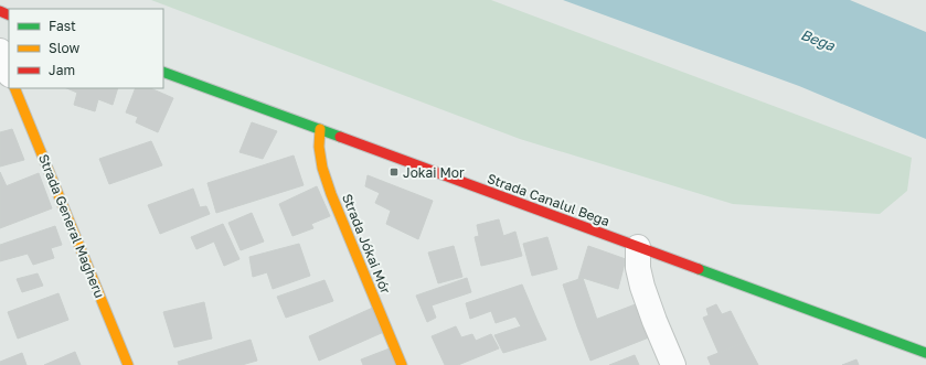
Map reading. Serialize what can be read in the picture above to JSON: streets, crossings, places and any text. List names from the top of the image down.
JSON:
{
  "streets": {
    "street": ["Strada Canalul Bega", "Strada General Magheru", "Strada Jókai Mór"]
  },
  "crossings": [
    ["Strada Canalul Bega", "Strada Jókai Mór"]
  ],
  "water": ["Bega"],
  "places": {
    "transit": ["Jokai Mor"]
  },
  "legend": ["Fast", "Slow", "Jam"]
}
